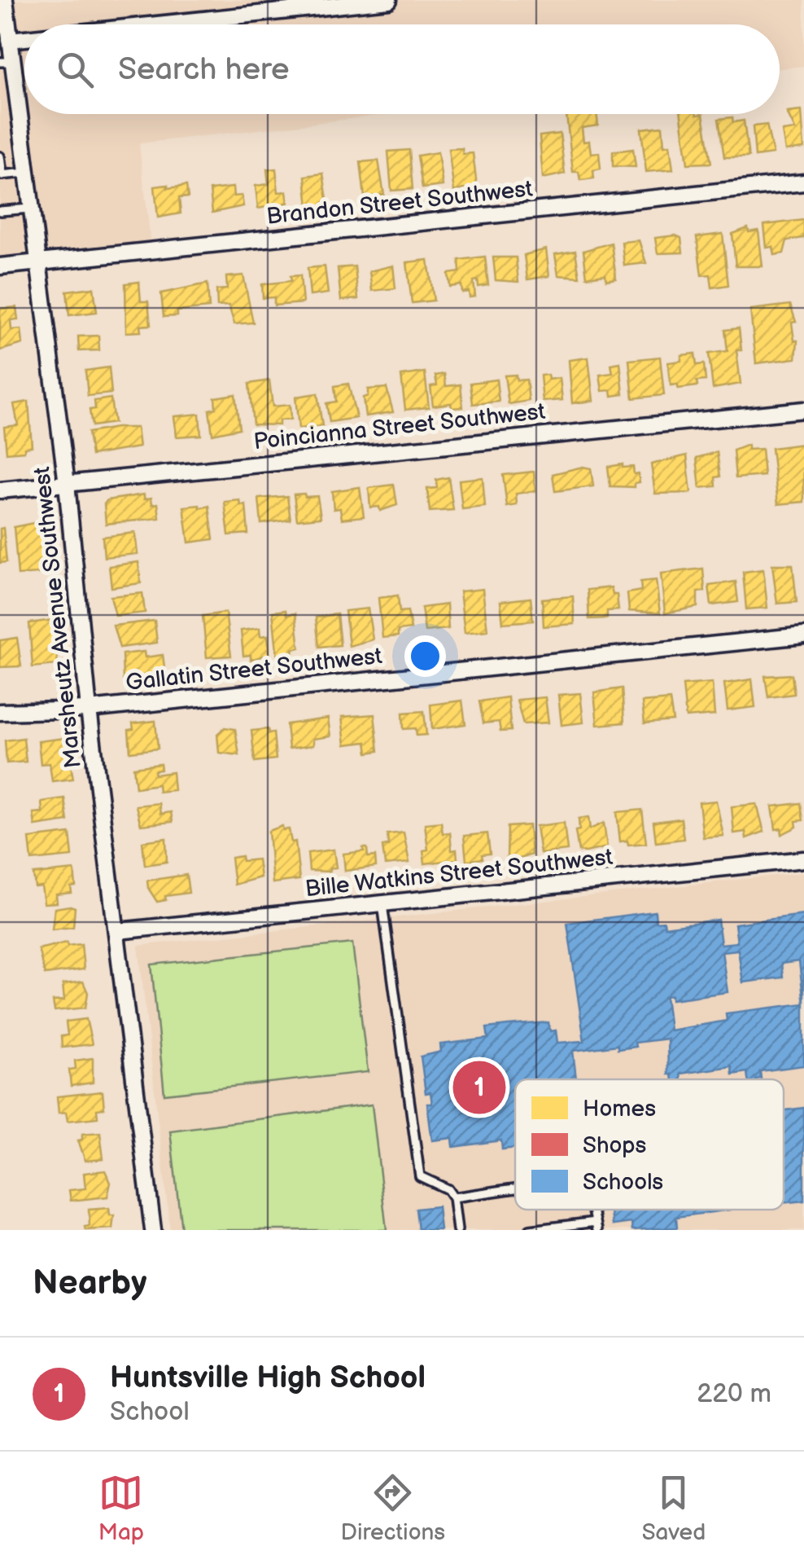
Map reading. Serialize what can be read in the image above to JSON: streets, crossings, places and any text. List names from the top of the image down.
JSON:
{
  "streets": {
    "street": [
      "Brandon Street Southwest",
      "Poincianna Street Southwest",
      "Marsheutz Avenue Southwest",
      "Gallatin Street Southwest",
      "Bille Watkins Street Southwest"
    ]
  },
  "crossings": [
    ["Brandon Street Southwest", "Marsheutz Avenue Southwest"],
    ["Poincianna Street Southwest", "Marsheutz Avenue Southwest"],
    ["Marsheutz Avenue Southwest", "Gallatin Street Southwest"],
    ["Marsheutz Avenue Southwest", "Bille Watkins Street Southwest"]
  ],
  "legend": ["Homes", "Shops", "Schools"],
  "page": {
    "search": "Search here",
    "pins": "1",
    "heading": "Nearby",
    "list": [
      {
        "mark": "1",
        "name": "Huntsville High School",
        "note": "School",
        "value": "220 m"
      }
    ],
    "nav": ["Map", "Directions", "Saved"]
  }
}
